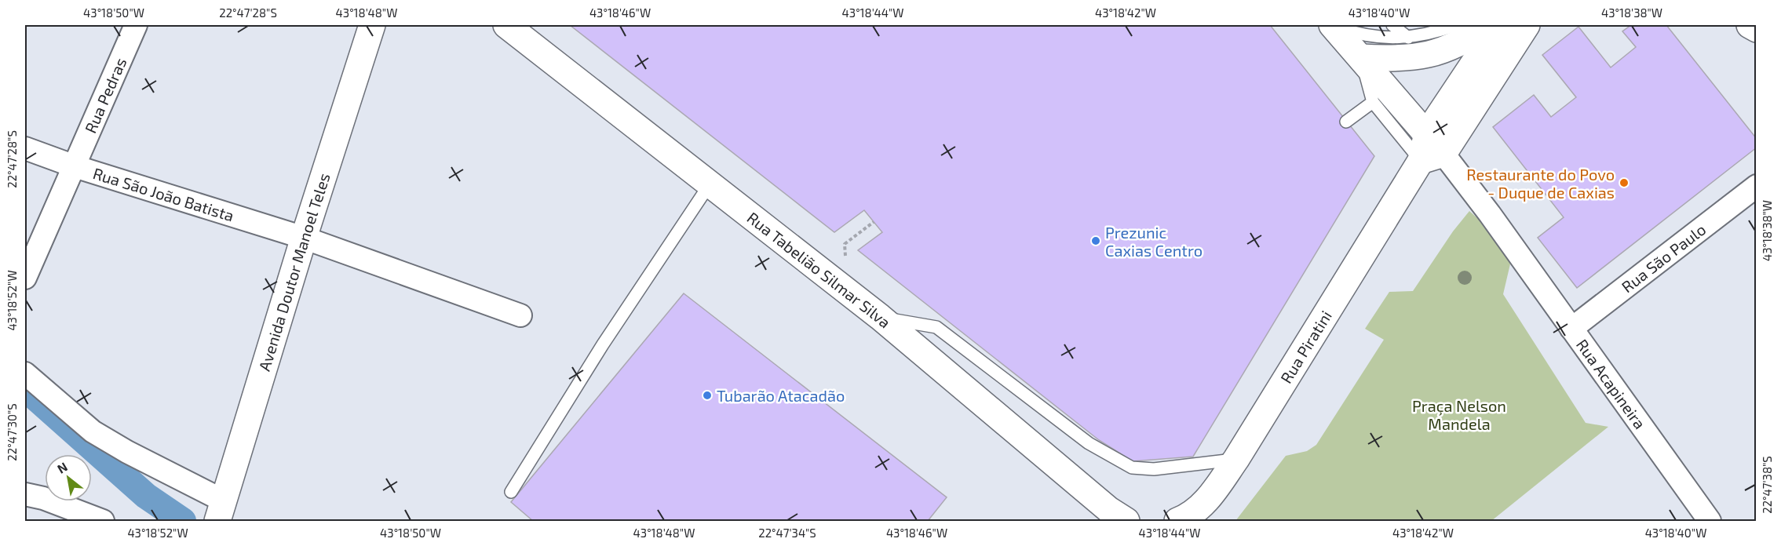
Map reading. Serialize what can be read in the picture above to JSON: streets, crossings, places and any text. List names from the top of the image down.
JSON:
{
  "streets": {
    "main road": ["Rua Tabelião Silmar Silva", "Avenida Doutor Manoel Teles", "Rua Piratini"],
    "street": [
      "Rua Pedras",
      "Rua São João Batista",
      "Rua São Paulo",
      "Rua Acapineira"
    ]
  },
  "crossings": [
    ["Rua Pedras", "Rua São João Batista"],
    ["Rua São João Batista", "Avenida Doutor Manoel Teles"],
    ["Rua São Paulo", "Rua Acapineira"],
    ["Rua Piratini", "Rua Acapineira"]
  ],
  "parks": ["Praça Nelson Mandela"],
  "places": ["Restaurante do Povo - Duque de Caxias", "Prezunic Caxias Centro", "Tubarão Atacadão"],
  "north": "top left",
  "coordinates": [
    "43°18'50\"W",
    "22°47'28\"S",
    "43°18'48\"W",
    "43°18'46\"W",
    "43°18'44\"W",
    "43°18'42\"W",
    "43°18'40\"W",
    "43°18'38\"W",
    "43°18'52\"W",
    "22°47'30\"S",
    "22°47'38\"S",
    "22°47'34\"S"
  ]
}
